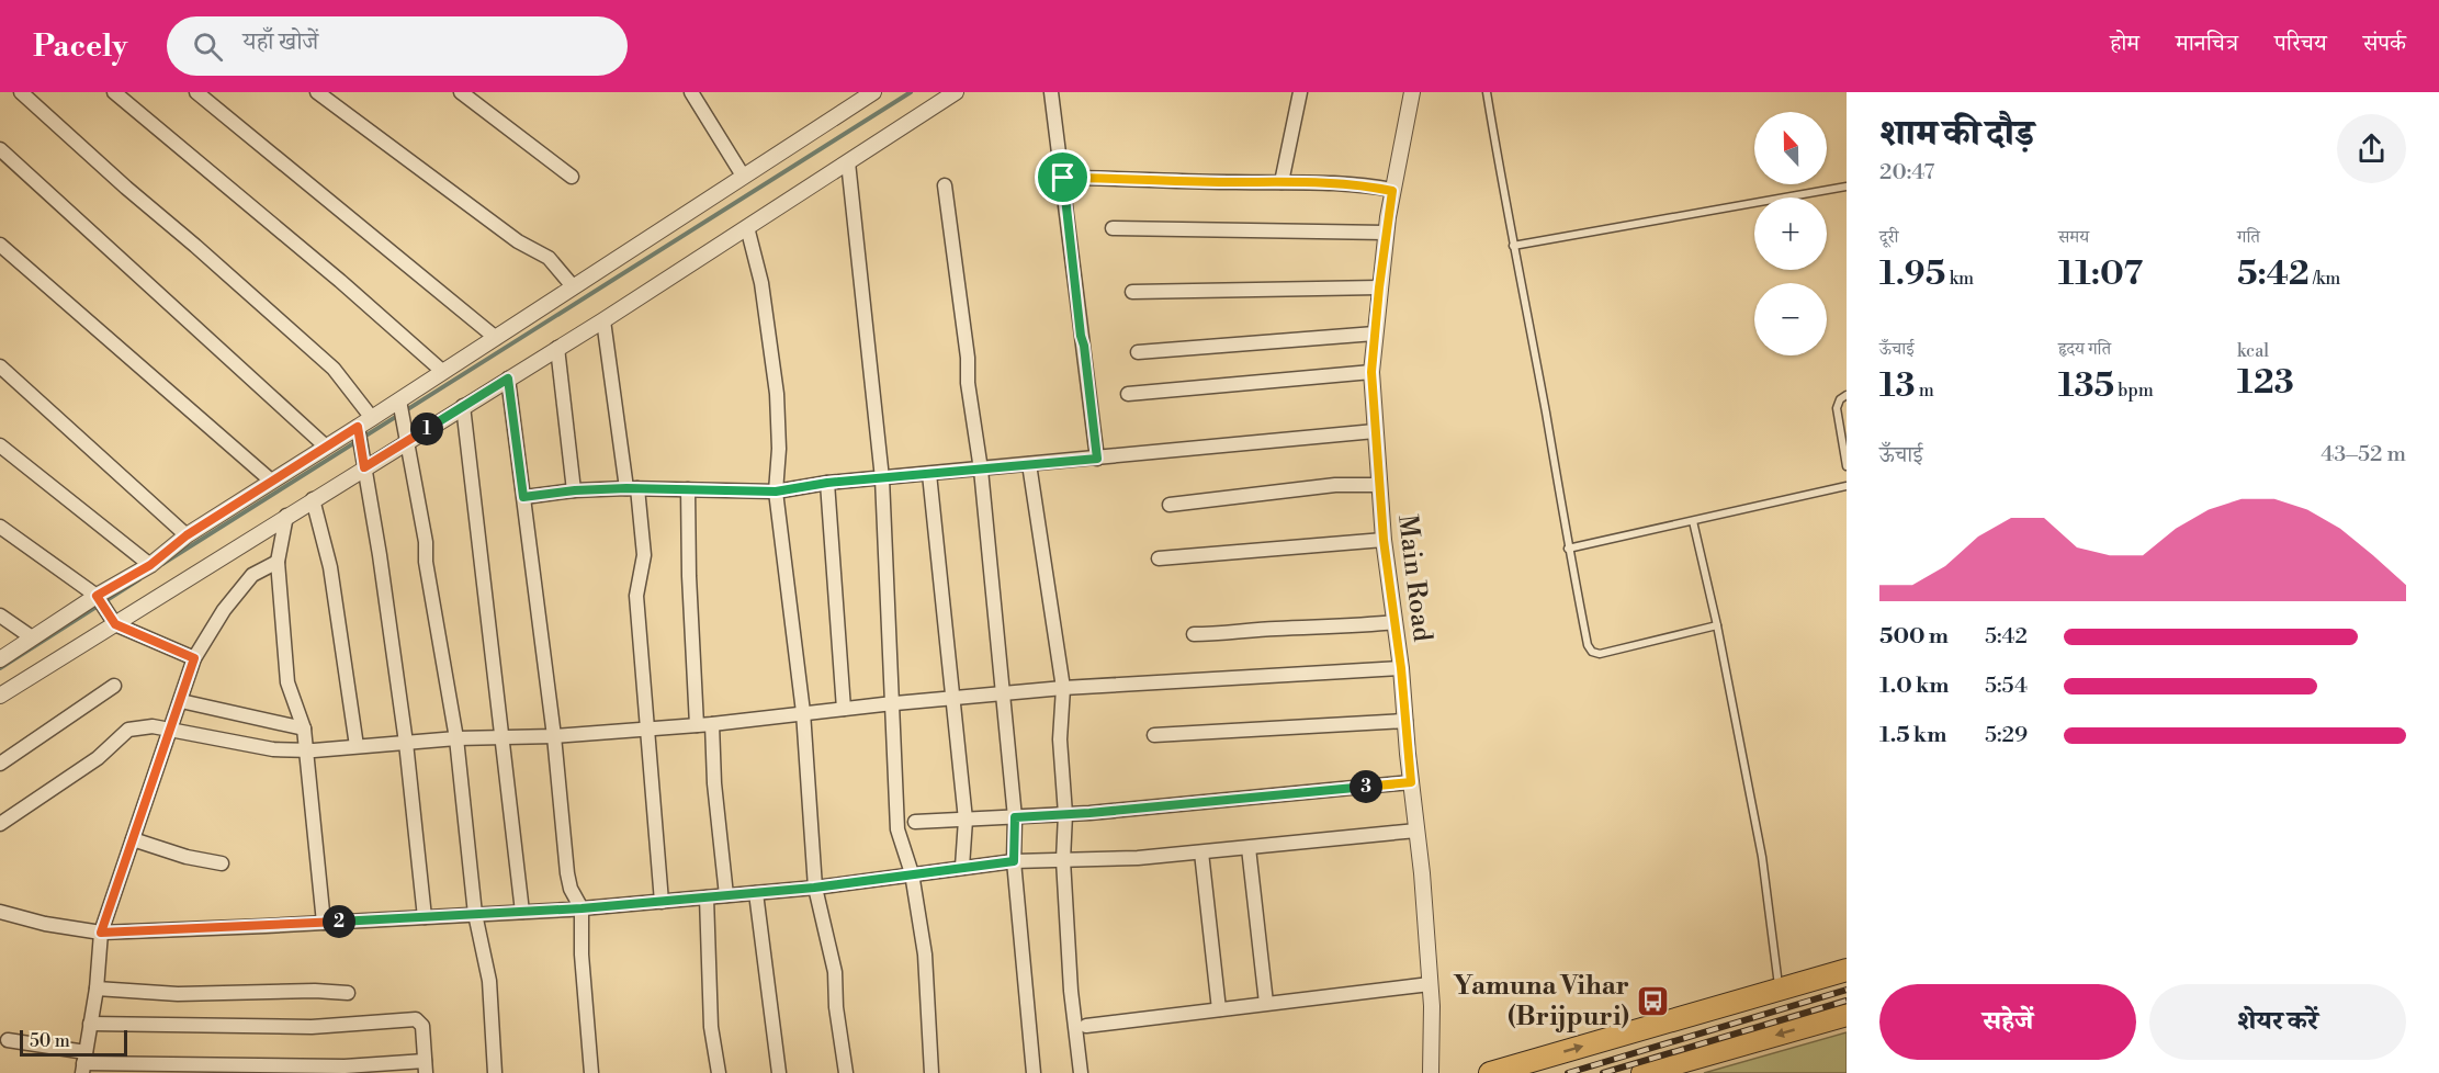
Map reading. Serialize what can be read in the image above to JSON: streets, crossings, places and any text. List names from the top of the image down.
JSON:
{
  "streets": {
    "street": ["Main Road"]
  },
  "places": {
    "bus stop": ["Yamuna Vihar (Brijpuri)"]
  },
  "scale_bar": "50 m",
  "north": "top",
  "page": {
    "header": "Pacely",
    "search": "यहाँ खोजें",
    "nav": [
      "होम",
      "मानचित्र",
      "परिचय",
      "संपर्क"
    ],
    "heading": ["शाम की दौड़", "20:47"],
    "map_buttons": ["+", "−"],
    "stats": [
      ["दूरी", "1.95 km"],
      ["समय", "11:07"],
      ["गति", "5:42 /km"],
      ["ऊँचाई", "13 m"],
      ["हृदय गति", "135 bpm"],
      ["kcal", "123"]
    ],
    "pins": ["1", "3", "2"],
    "chart": ["ऊँचाई", "43–52 m"],
    "list": [
      {
        "name": "500 m",
        "note": "5:42"
      },
      {
        "name": "1.0 km",
        "note": "5:54"
      },
      {
        "name": "1.5 km",
        "note": "5:29"
      }
    ],
    "buttons": ["सहेजें", "शेयर करें"],
    "scale": "50 m"
  }
}
